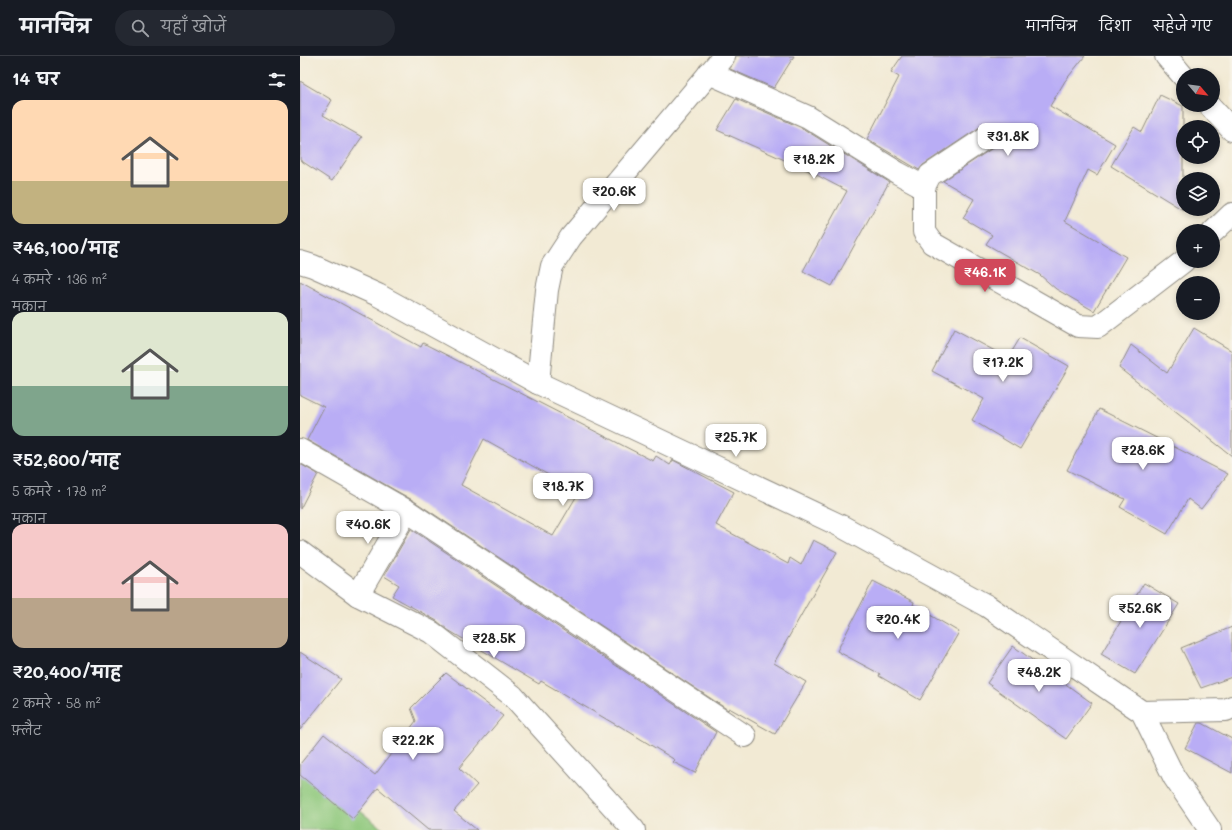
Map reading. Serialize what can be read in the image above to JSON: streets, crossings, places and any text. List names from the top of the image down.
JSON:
{
  "north": "bottom right",
  "page": {
    "header": "मानचित्र",
    "search": "यहाँ खोजें",
    "nav": ["मानचित्र", "दिशा", "सहेजे गए"],
    "heading": "14 घर",
    "map_buttons": ["+", "−"],
    "list": [
      {
        "name": "₹46,100/माह",
        "note": "4 कमरे · 136 m² · मकान"
      },
      {
        "name": "₹52,600/माह",
        "note": "5 कमरे · 178 m² · मकान"
      },
      {
        "name": "₹20,400/माह",
        "note": "2 कमरे · 58 m² · फ़्लैट"
      }
    ],
    "price": [
      "₹31.8K",
      "₹18.2K",
      "₹20.6K",
      "₹46.1K",
      "₹17.2K",
      "₹25.7K",
      "₹28.6K",
      "₹18.7K",
      "₹40.6K",
      "₹52.6K",
      "₹20.4K",
      "₹28.5K",
      "₹48.2K",
      "₹22.2K"
    ]
  }
}
